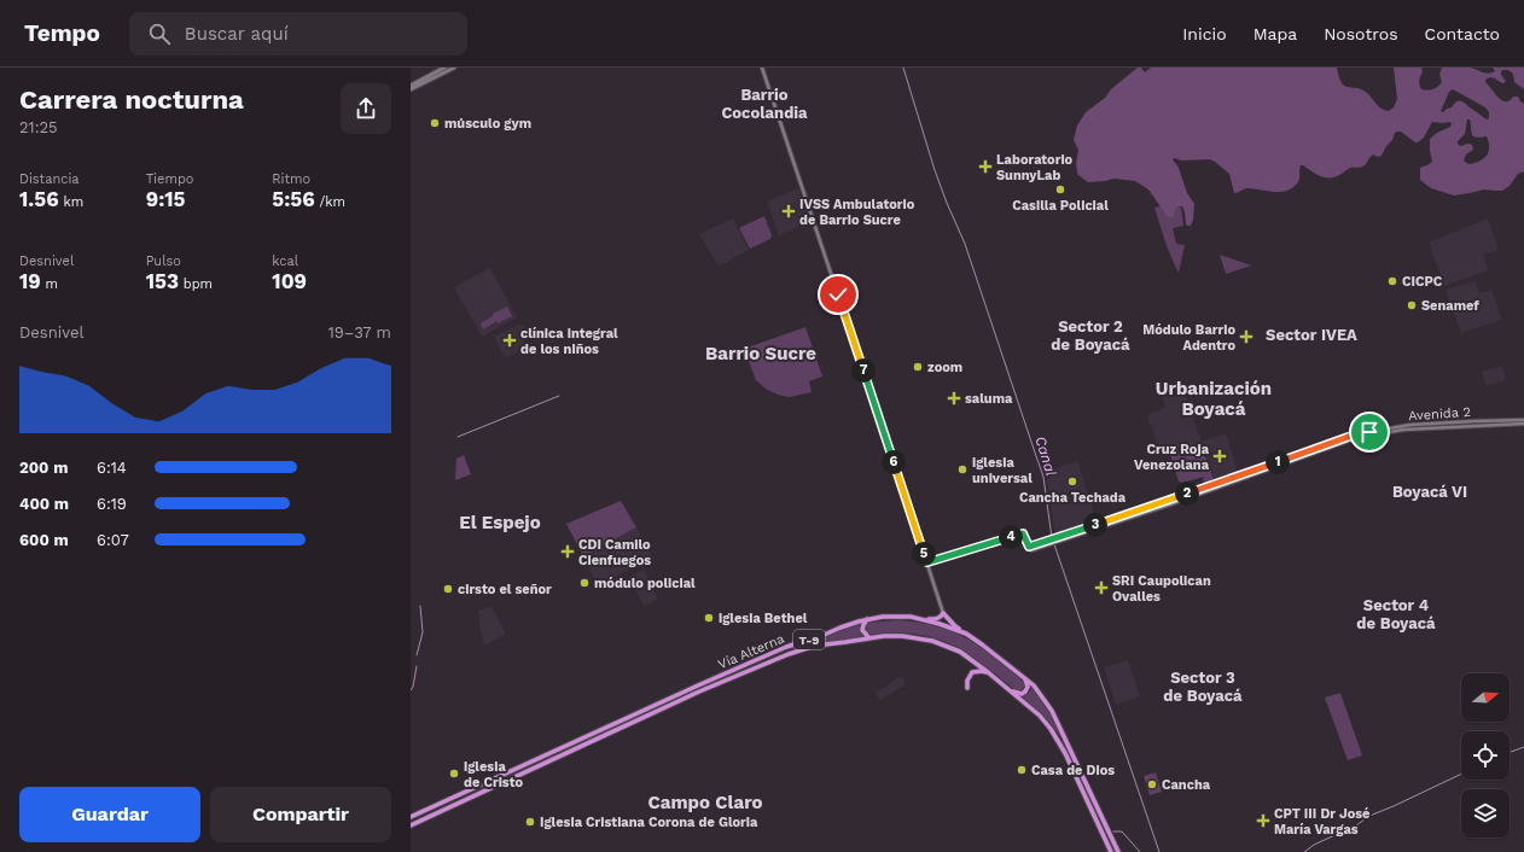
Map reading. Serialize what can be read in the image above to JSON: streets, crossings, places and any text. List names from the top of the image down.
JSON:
{
  "streets": {
    "highway": ["T-9", "Vía Alterna"],
    "street": ["Avenida 2"]
  },
  "districts": [
    "Barrio Cocolandia",
    "Sector 2 de Boyacá",
    "Sector IVEA",
    "Barrio Sucre",
    "Urbanización Boyacá",
    "Boyacá VI",
    "El Espejo",
    "Sector 4 de Boyacá",
    "Sector 3 de Boyacá",
    "Campo Claro"
  ],
  "water": ["Canal"],
  "places": {
    "other": [
      "músculo gym",
      "Casilla Policial",
      "CICPC",
      "Senamef",
      "zoom",
      "iglesia universal",
      "Cancha Techada",
      "módulo policial",
      "cirsto el señor",
      "iglesia Bethel",
      "Casa de Dios",
      "iglesia de Cristo",
      "Cancha",
      "Iglesia Cristiana Corona de Gloria"
    ],
    "health": [
      "Laboratorio SunnyLab",
      "IVSS Ambulatorio de Barrio Sucre",
      "Módulo Barrio Adentro",
      "clínica integral de los niños",
      "saluma",
      "Cruz Roja Venezolana",
      "CDI Camilo Cienfuegos",
      "SRI Caupolican Ovalles",
      "CPT III Dr José María Vargas"
    ]
  },
  "north": "right",
  "page": {
    "header": "Tempo",
    "search": "Buscar aquí",
    "nav": [
      "Inicio",
      "Mapa",
      "Nosotros",
      "Contacto"
    ],
    "heading": ["Carrera nocturna", "21:25"],
    "stats": [
      ["Distancia", "1.56 km"],
      ["Tiempo", "9:15"],
      ["Ritmo", "5:56 /km"],
      ["Desnivel", "19 m"],
      ["Pulso", "153 bpm"],
      ["kcal", "109"]
    ],
    "chart": ["Desnivel", "19–37 m"],
    "pins": [
      "7",
      "1",
      "6",
      "2",
      "3",
      "4",
      "5"
    ],
    "list": [
      {
        "name": "200 m",
        "note": "6:14"
      },
      {
        "name": "400 m",
        "note": "6:19"
      },
      {
        "name": "600 m",
        "note": "6:07"
      }
    ],
    "buttons": ["Guardar", "Compartir"]
  }
}
